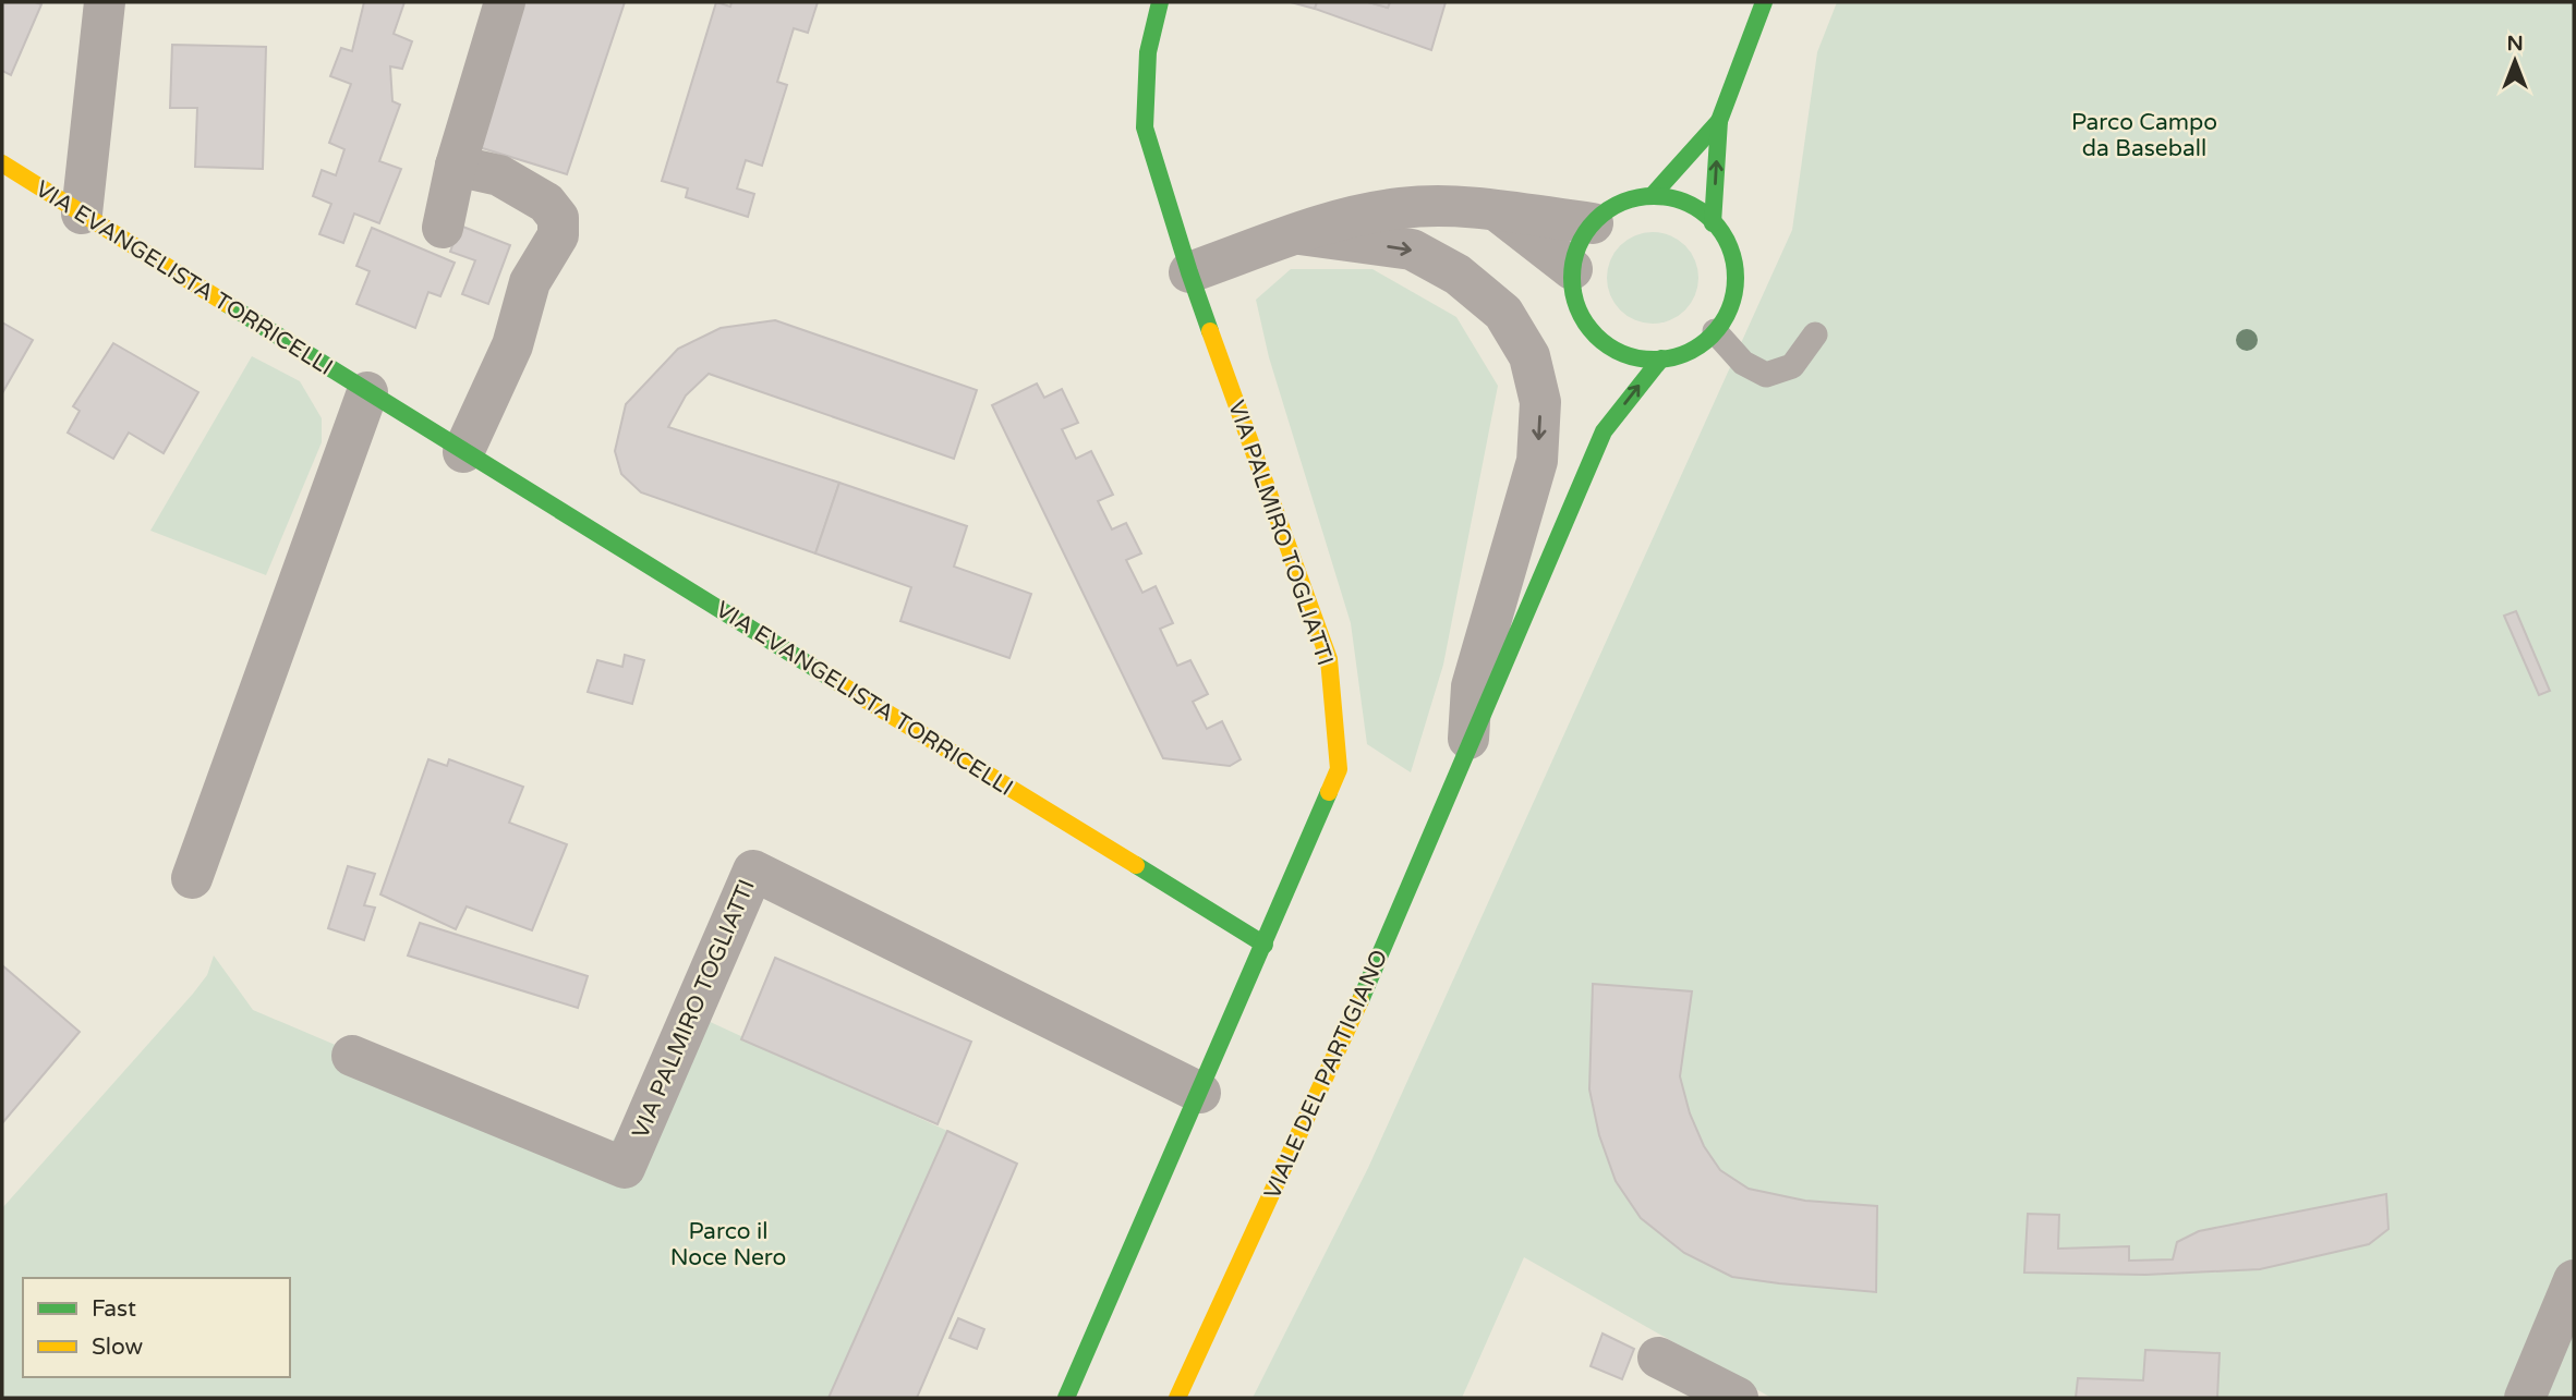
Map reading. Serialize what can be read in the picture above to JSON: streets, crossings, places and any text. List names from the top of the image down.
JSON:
{
  "streets": {
    "street": ["VIA EVANGELISTA TORRICELLI", "VIA PALMIRO TOGLIATTI", "VIALE DEL PARTIGIANO"]
  },
  "crossings": [
    ["VIA EVANGELISTA TORRICELLI", "VIA PALMIRO TOGLIATTI"]
  ],
  "parks": ["Parco Campo da Baseball", "Parco il Noce Nero"],
  "legend": ["Fast", "Slow"],
  "north": "top"
}
